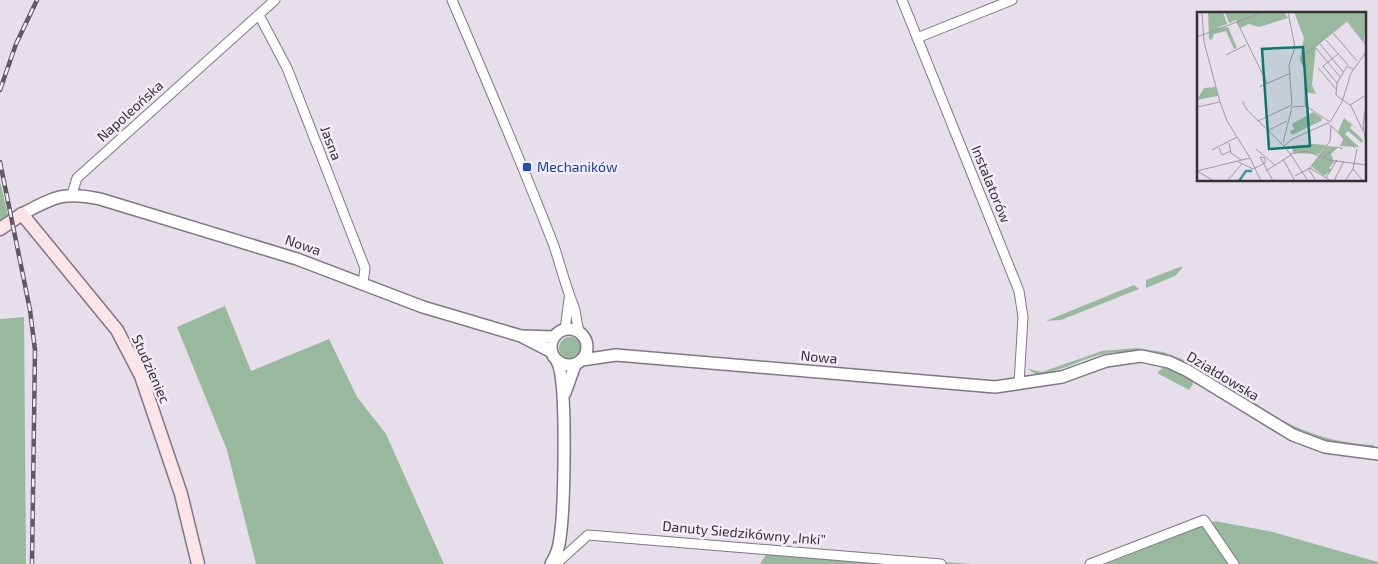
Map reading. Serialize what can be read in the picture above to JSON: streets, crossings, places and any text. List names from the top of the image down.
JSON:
{
  "streets": {
    "main road": ["Studzieniec"],
    "street": [
      "Napoleońska",
      "Jasna",
      "Instalatorów",
      "Nowa",
      "Działdowska",
      "Danuty Siedzikówny „Inki”"
    ]
  },
  "crossings": [
    ["Napoleońska", "Jasna"],
    ["Napoleońska", "Nowa"],
    ["Jasna", "Nowa"],
    ["Instalatorów", "Nowa"],
    ["Instalatorów", "Działdowska"],
    ["Nowa", "Działdowska"]
  ],
  "places": {
    "transit": ["Mechaników"]
  }
}
